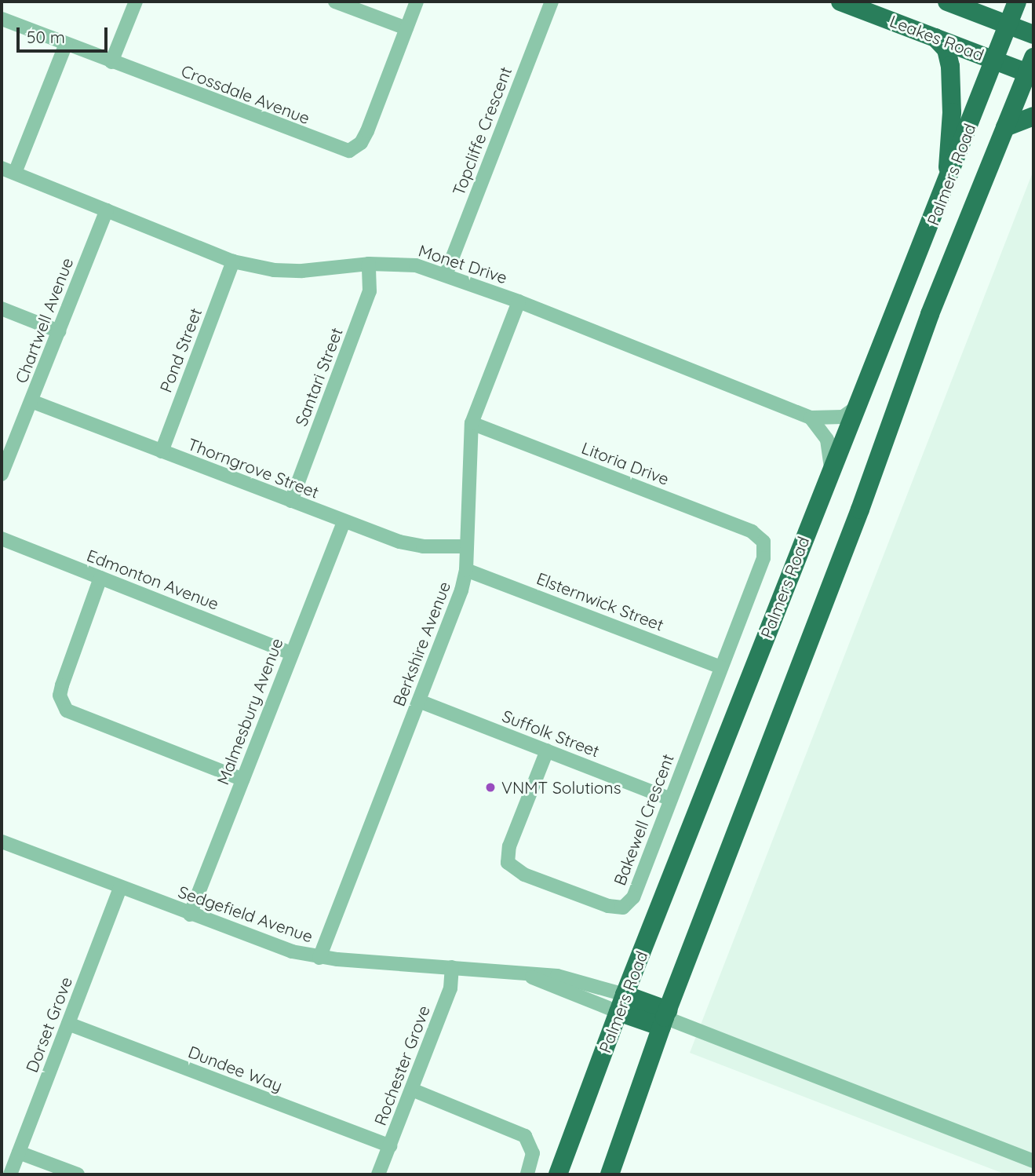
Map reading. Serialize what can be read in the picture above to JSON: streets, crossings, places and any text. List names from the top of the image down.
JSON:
{
  "streets": {
    "highway": ["Leakes Road", "Palmers Road"],
    "street": [
      "Crossdale Avenue",
      "Topcliffe Crescent",
      "Monet Drive",
      "Chartwell Avenue",
      "Pond Street",
      "Santari Street",
      "Litoria Drive",
      "Thorngrove Street",
      "Edmonton Avenue",
      "Elsternwick Street",
      "Berkshire Avenue",
      "Malmesbury Avenue",
      "Suffolk Street",
      "Bakewell Crescent",
      "Sedgefield Avenue",
      "Dorset Grove",
      "Rochester Grove",
      "Dundee Way"
    ]
  },
  "crossings": [
    ["Leakes Road", "Palmers Road"],
    ["Topcliffe Crescent", "Monet Drive"],
    ["Palmers Road", "Monet Drive"],
    ["Palmers Road", "Sedgefield Avenue"],
    ["Monet Drive", "Chartwell Avenue"],
    ["Monet Drive", "Pond Street"],
    ["Monet Drive", "Santari Street"],
    ["Monet Drive", "Berkshire Avenue"],
    ["Chartwell Avenue", "Thorngrove Street"],
    ["Pond Street", "Thorngrove Street"],
    ["Santari Street", "Thorngrove Street"],
    ["Litoria Drive", "Berkshire Avenue"],
    ["Litoria Drive", "Bakewell Crescent"],
    ["Thorngrove Street", "Berkshire Avenue"],
    ["Thorngrove Street", "Malmesbury Avenue"],
    ["Edmonton Avenue", "Malmesbury Avenue"],
    ["Elsternwick Street", "Berkshire Avenue"],
    ["Elsternwick Street", "Bakewell Crescent"],
    ["Berkshire Avenue", "Suffolk Street"],
    ["Berkshire Avenue", "Sedgefield Avenue"],
    ["Malmesbury Avenue", "Sedgefield Avenue"],
    ["Suffolk Street", "Bakewell Crescent"],
    ["Sedgefield Avenue", "Dorset Grove"],
    ["Sedgefield Avenue", "Rochester Grove"],
    ["Dorset Grove", "Dundee Way"],
    ["Rochester Grove", "Dundee Way"]
  ],
  "places": ["VNMT Solutions"],
  "scale_bar": "50 m"
}
